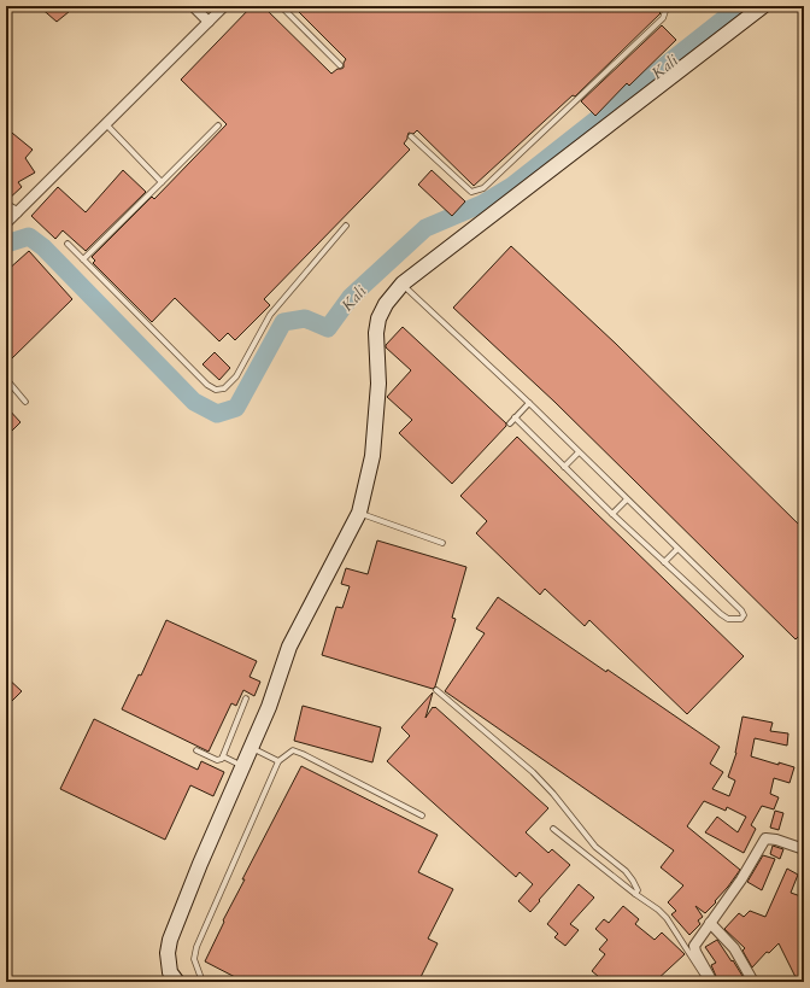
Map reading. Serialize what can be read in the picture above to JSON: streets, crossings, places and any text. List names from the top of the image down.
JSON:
{
  "water": ["Kali"]
}
